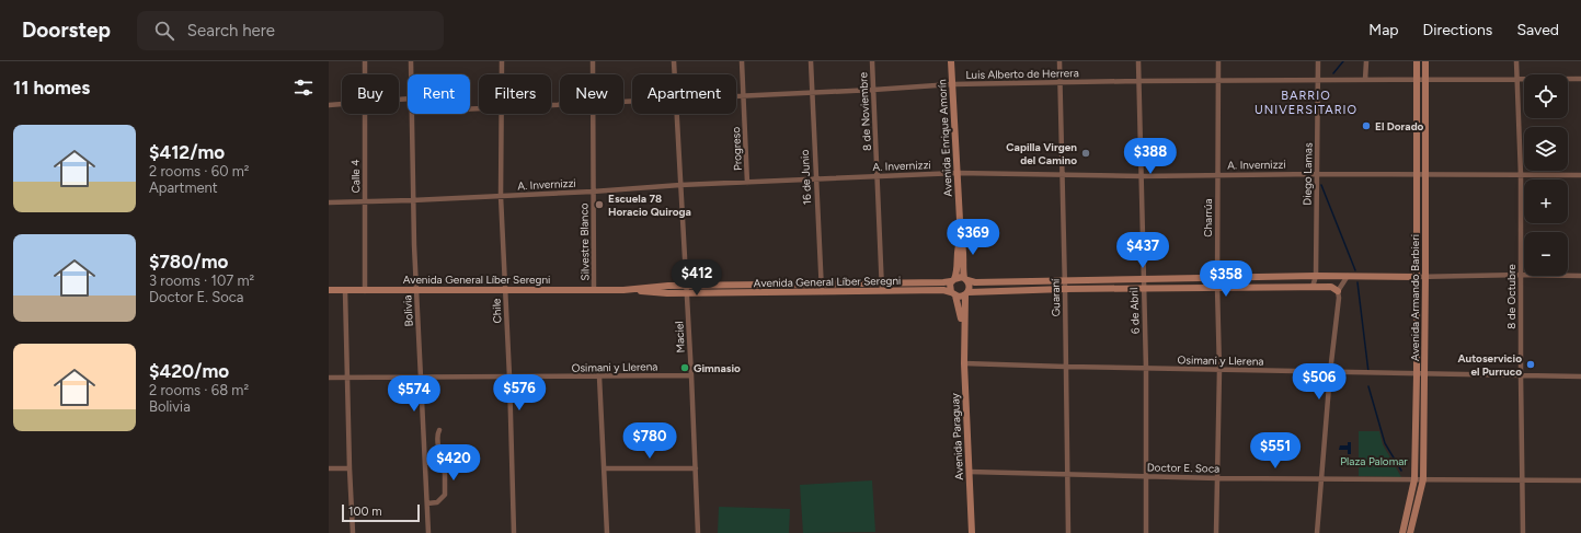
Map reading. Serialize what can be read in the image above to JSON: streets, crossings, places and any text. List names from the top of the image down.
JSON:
{
  "streets": {
    "street": [
      "Luis Alberto de Herrera",
      "8 de Noviembre",
      "Avenida Enrique Amorín",
      "Progreso",
      "A. Invernizzi",
      "Diego Lamas",
      "Calle 4",
      "16 de Junio",
      "Charrúa",
      "Silvestre Blanco",
      "Avenida General Líber Seregni",
      "8 de Octubre",
      "Guaraní",
      "Avenida Armando Barbieri",
      "Bolivia",
      "Chile",
      "6 de Abril",
      "Maciel",
      "Osimani y Llerena",
      "Avenida Paraguay",
      "Doctor E. Soca"
    ]
  },
  "crossings": [
    ["Luis Alberto de Herrera", "8 de Noviembre"],
    ["Luis Alberto de Herrera", "Avenida Enrique Amorín"],
    ["Luis Alberto de Herrera", "Progreso"],
    ["Luis Alberto de Herrera", "Diego Lamas"],
    ["Luis Alberto de Herrera", "16 de Junio"],
    ["Luis Alberto de Herrera", "Charrúa"],
    ["Luis Alberto de Herrera", "8 de Octubre"],
    ["Luis Alberto de Herrera", "Guaraní"],
    ["Luis Alberto de Herrera", "Avenida Armando Barbieri"],
    ["Luis Alberto de Herrera", "6 de Abril"],
    ["8 de Noviembre", "A. Invernizzi"],
    ["8 de Noviembre", "Avenida General Líber Seregni"],
    ["Avenida Enrique Amorín", "A. Invernizzi"],
    ["Avenida Enrique Amorín", "Avenida General Líber Seregni"],
    ["Avenida Enrique Amorín", "Avenida Paraguay"],
    ["Progreso", "A. Invernizzi"],
    ["A. Invernizzi", "Diego Lamas"],
    ["A. Invernizzi", "Calle 4"],
    ["A. Invernizzi", "16 de Junio"],
    ["A. Invernizzi", "Charrúa"],
    ["A. Invernizzi", "Silvestre Blanco"],
    ["A. Invernizzi", "8 de Octubre"],
    ["A. Invernizzi", "Guaraní"],
    ["A. Invernizzi", "Avenida Armando Barbieri"],
    ["A. Invernizzi", "Bolivia"],
    ["A. Invernizzi", "Chile"],
    ["A. Invernizzi", "6 de Abril"],
    ["A. Invernizzi", "Maciel"],
    ["Calle 4", "Avenida General Líber Seregni"],
    ["16 de Junio", "Avenida General Líber Seregni"],
    ["Charrúa", "Osimani y Llerena"],
    ["Charrúa", "Doctor E. Soca"],
    ["Silvestre Blanco", "Avenida General Líber Seregni"],
    ["Avenida General Líber Seregni", "Bolivia"],
    ["Avenida General Líber Seregni", "Chile"],
    ["Avenida General Líber Seregni", "Maciel"],
    ["Avenida General Líber Seregni", "Avenida Paraguay"],
    ["8 de Octubre", "Osimani y Llerena"],
    ["8 de Octubre", "Doctor E. Soca"],
    ["Guaraní", "Osimani y Llerena"],
    ["Guaraní", "Doctor E. Soca"],
    ["Avenida Armando Barbieri", "Osimani y Llerena"],
    ["Avenida Armando Barbieri", "Doctor E. Soca"],
    ["Bolivia", "Osimani y Llerena"],
    ["Chile", "Osimani y Llerena"],
    ["6 de Abril", "Osimani y Llerena"],
    ["6 de Abril", "Doctor E. Soca"],
    ["Maciel", "Osimani y Llerena"],
    ["Osimani y Llerena", "Avenida Paraguay"],
    ["Avenida Paraguay", "Doctor E. Soca"]
  ],
  "districts": ["BARRIO UNIVERSITARIO"],
  "parks": ["Plaza Palomar"],
  "places": [
    "El Dorado",
    "Capilla Virgen del Camino",
    "Escuela 78 Horacio Quiroga",
    "Autoservicio el Purruco",
    "Gimnasio"
  ],
  "scale_bar": "100 m",
  "page": {
    "header": "Doorstep",
    "search": "Search here",
    "nav": ["Map", "Directions", "Saved"],
    "heading": "11 homes",
    "map_buttons": ["+", "−"],
    "chip": [
      "Buy",
      "Rent",
      "Filters",
      "New",
      "Apartment"
    ],
    "list": [
      {
        "name": "$412/mo",
        "note": "2 rooms · 60 m² · Apartment"
      },
      {
        "name": "$780/mo",
        "note": "3 rooms · 107 m² · Doctor E. Soca"
      },
      {
        "name": "$420/mo",
        "note": "2 rooms · 68 m² · Bolivia"
      }
    ],
    "price": [
      "$388",
      "$369",
      "$437",
      "$412",
      "$358",
      "$506",
      "$576",
      "$574",
      "$780",
      "$551",
      "$420"
    ],
    "scale": "100 m"
  }
}
